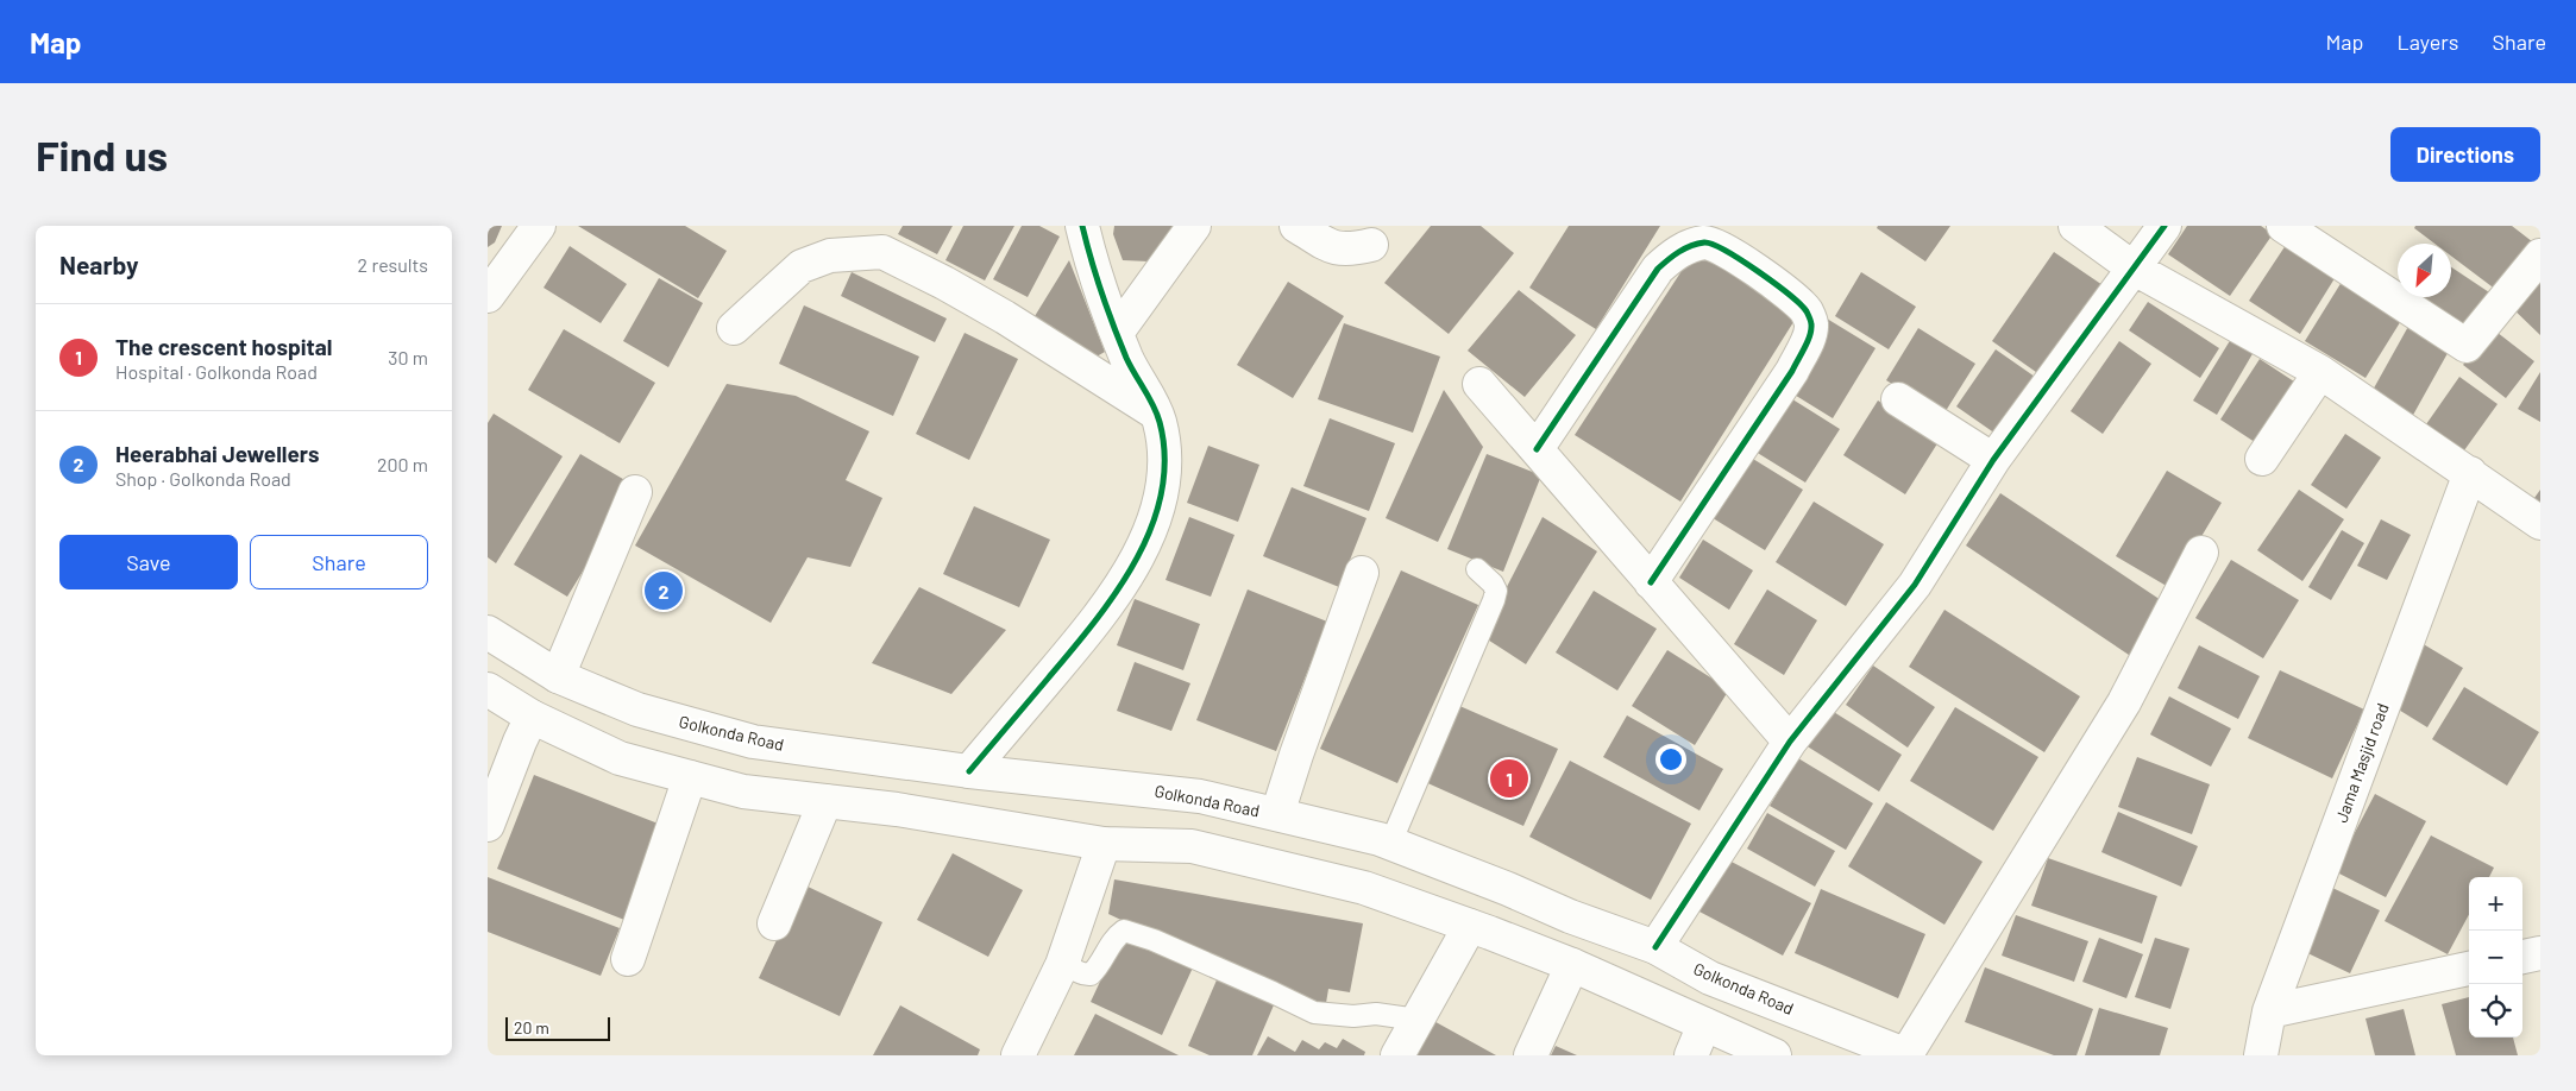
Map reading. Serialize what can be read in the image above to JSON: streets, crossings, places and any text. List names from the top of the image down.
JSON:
{
  "streets": {
    "main road": ["Golkonda Road", "Jama Masjid road"]
  },
  "scale_bar": "20 m",
  "north": "bottom left",
  "page": {
    "header": "Map",
    "nav": ["Map", "Layers", "Share"],
    "buttons": [
      "Directions",
      ["Save", "Share"]
    ],
    "title": "Find us",
    "heading": ["Nearby", "2 results"],
    "list": [
      {
        "mark": "1",
        "name": "The crescent hospital",
        "note": "Hospital · Golkonda Road",
        "value": "30 m"
      },
      {
        "mark": "2",
        "name": "Heerabhai Jewellers",
        "note": "Shop · Golkonda Road",
        "value": "200 m"
      }
    ],
    "pins": ["2", "1"],
    "map_buttons": ["+", "−"],
    "scale": "20 m"
  }
}
